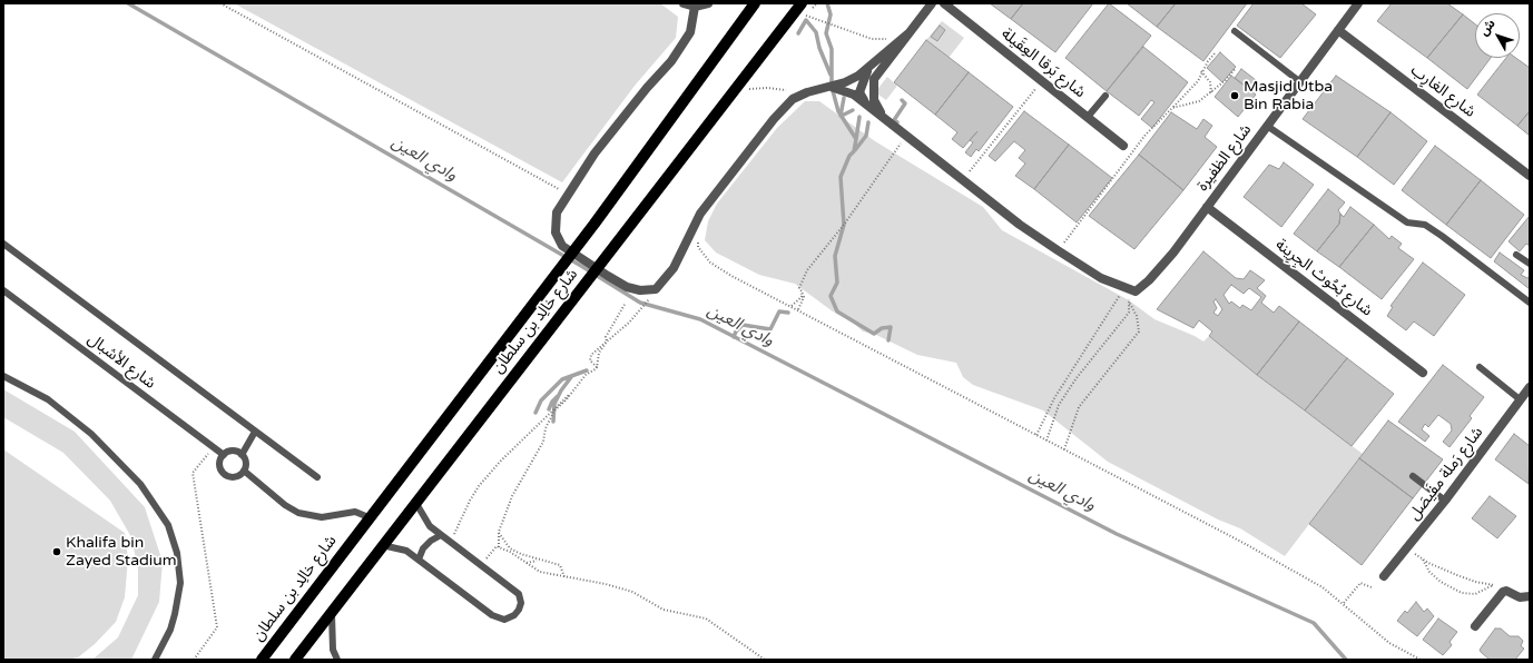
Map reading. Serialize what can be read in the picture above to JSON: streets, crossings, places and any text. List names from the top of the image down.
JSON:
{
  "streets": {
    "main road": ["شارع خالِد بن سلطان"],
    "street": [
      "شارع بَرقا العِقَيلة",
      "شارع الغارِب",
      "شارع الظفيرة",
      "شارع بُحُوث الجِرِينة",
      "شارع رَملة مفَيصَل"
    ],
    "lane": ["شارع الأشبال"]
  },
  "crossings": [
    ["شارع الغارِب", "شارع الظفيرة"],
    ["شارع الظفيرة", "شارع بُحُوث الجِرِينة"]
  ],
  "water": ["وادي العين"],
  "places": ["Masjid Utba Bin Rabia", "Khalifa bin Zayed Stadium"],
  "north": "top left"
}
